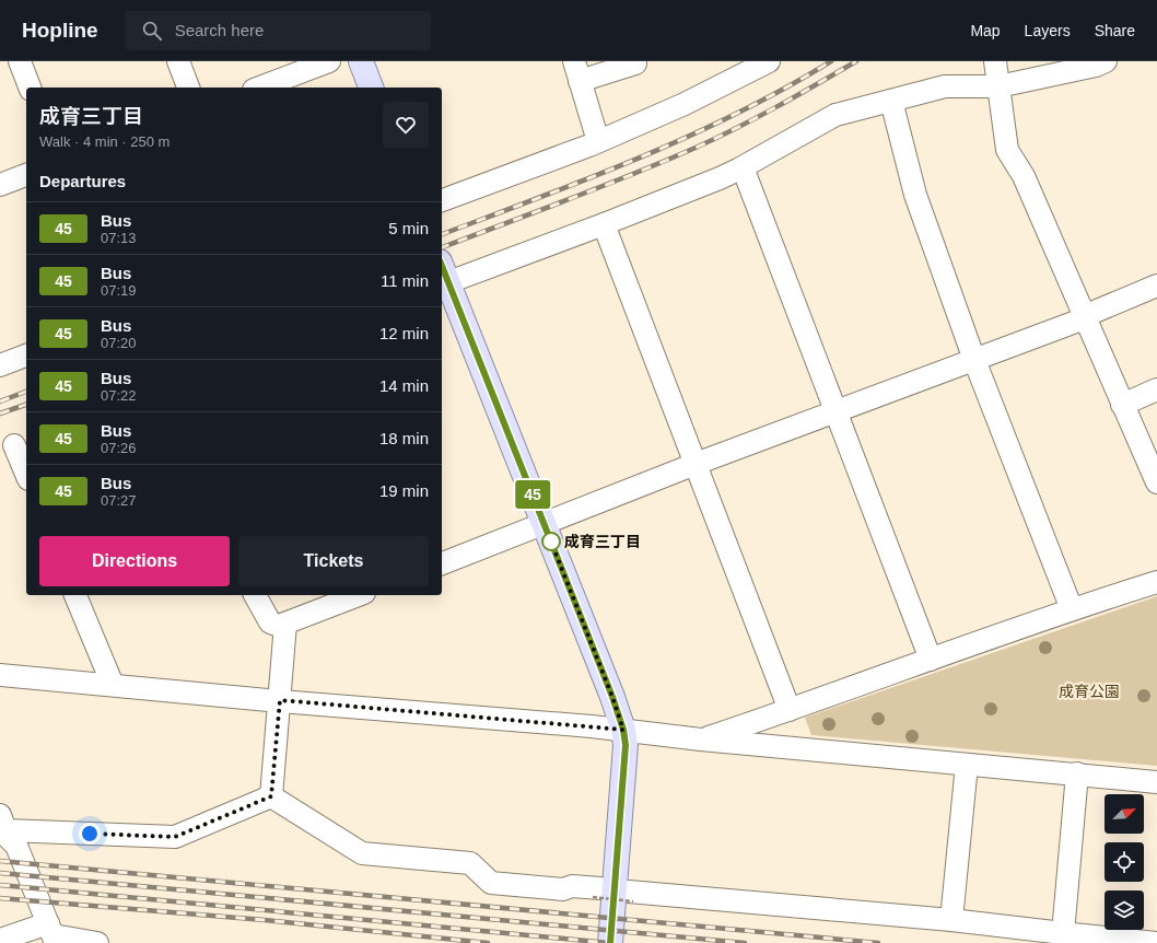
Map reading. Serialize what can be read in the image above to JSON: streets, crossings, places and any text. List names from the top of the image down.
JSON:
{
  "parks": ["成育公園"],
  "places": ["成育三丁目"],
  "lines": ["bus line 45"],
  "north": "top right",
  "page": {
    "header": "Hopline",
    "search": "Search here",
    "nav": ["Map", "Layers", "Share"],
    "on_map": "45",
    "heading": [
      ["成育三丁目", "Walk · 4 min · 250 m"],
      "Departures"
    ],
    "list": [
      {
        "mark": "45",
        "name": "Bus",
        "note": "07:13",
        "value": "5 min"
      },
      {
        "mark": "45",
        "name": "Bus",
        "note": "07:19",
        "value": "11 min"
      },
      {
        "mark": "45",
        "name": "Bus",
        "note": "07:20",
        "value": "12 min"
      },
      {
        "mark": "45",
        "name": "Bus",
        "note": "07:22",
        "value": "14 min"
      },
      {
        "mark": "45",
        "name": "Bus",
        "note": "07:26",
        "value": "18 min"
      },
      {
        "mark": "45",
        "name": "Bus",
        "note": "07:27",
        "value": "19 min"
      }
    ],
    "buttons": ["Directions", "Tickets"]
  }
}
